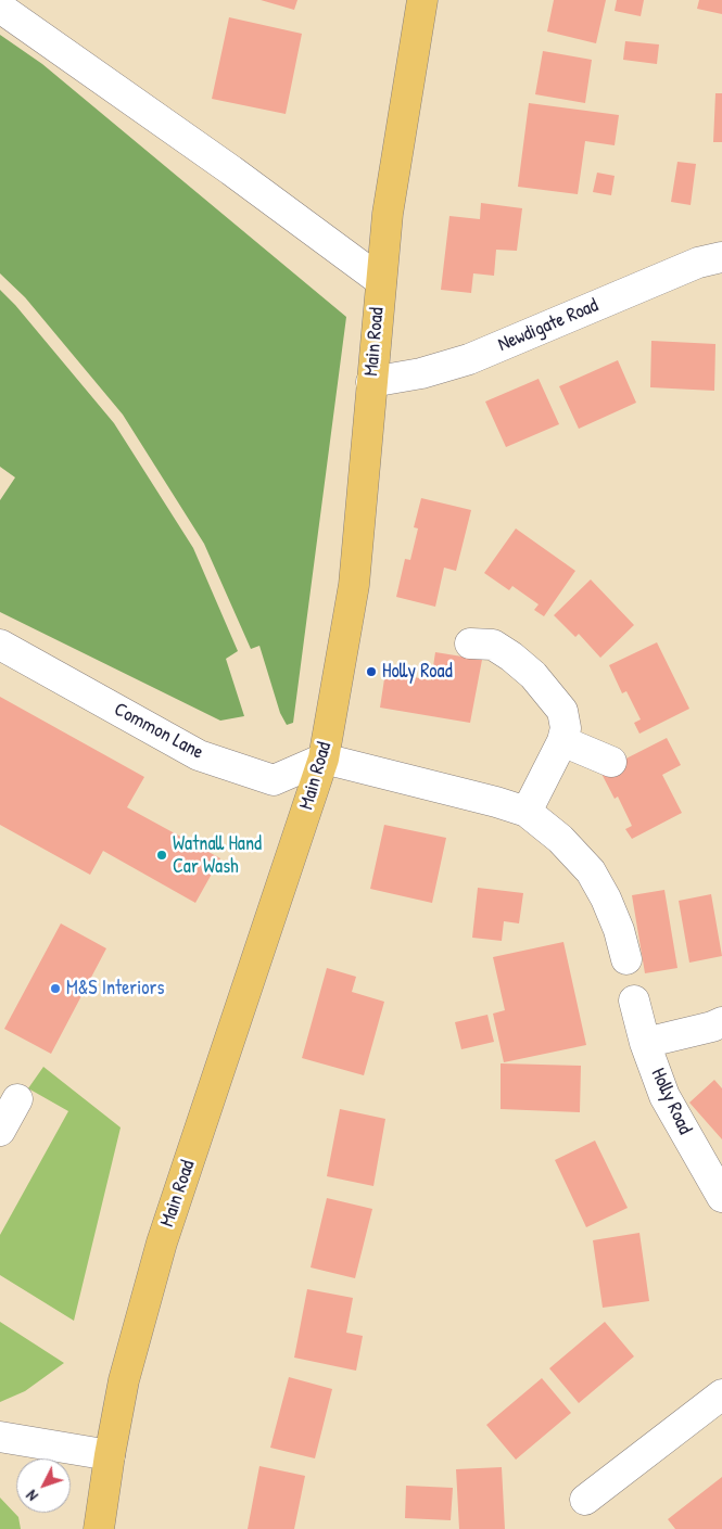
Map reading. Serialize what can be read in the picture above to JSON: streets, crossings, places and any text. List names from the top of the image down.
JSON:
{
  "streets": {
    "main road": ["Main Road"],
    "street": ["Newdigate Road", "Common Lane", "Holly Road"]
  },
  "crossings": [
    ["Newdigate Road", "Main Road"],
    ["Main Road", "Common Lane"]
  ],
  "places": ["Holly Road", "Watnall Hand Car Wash", "M&S Interiors"],
  "north": "bottom left"
}
